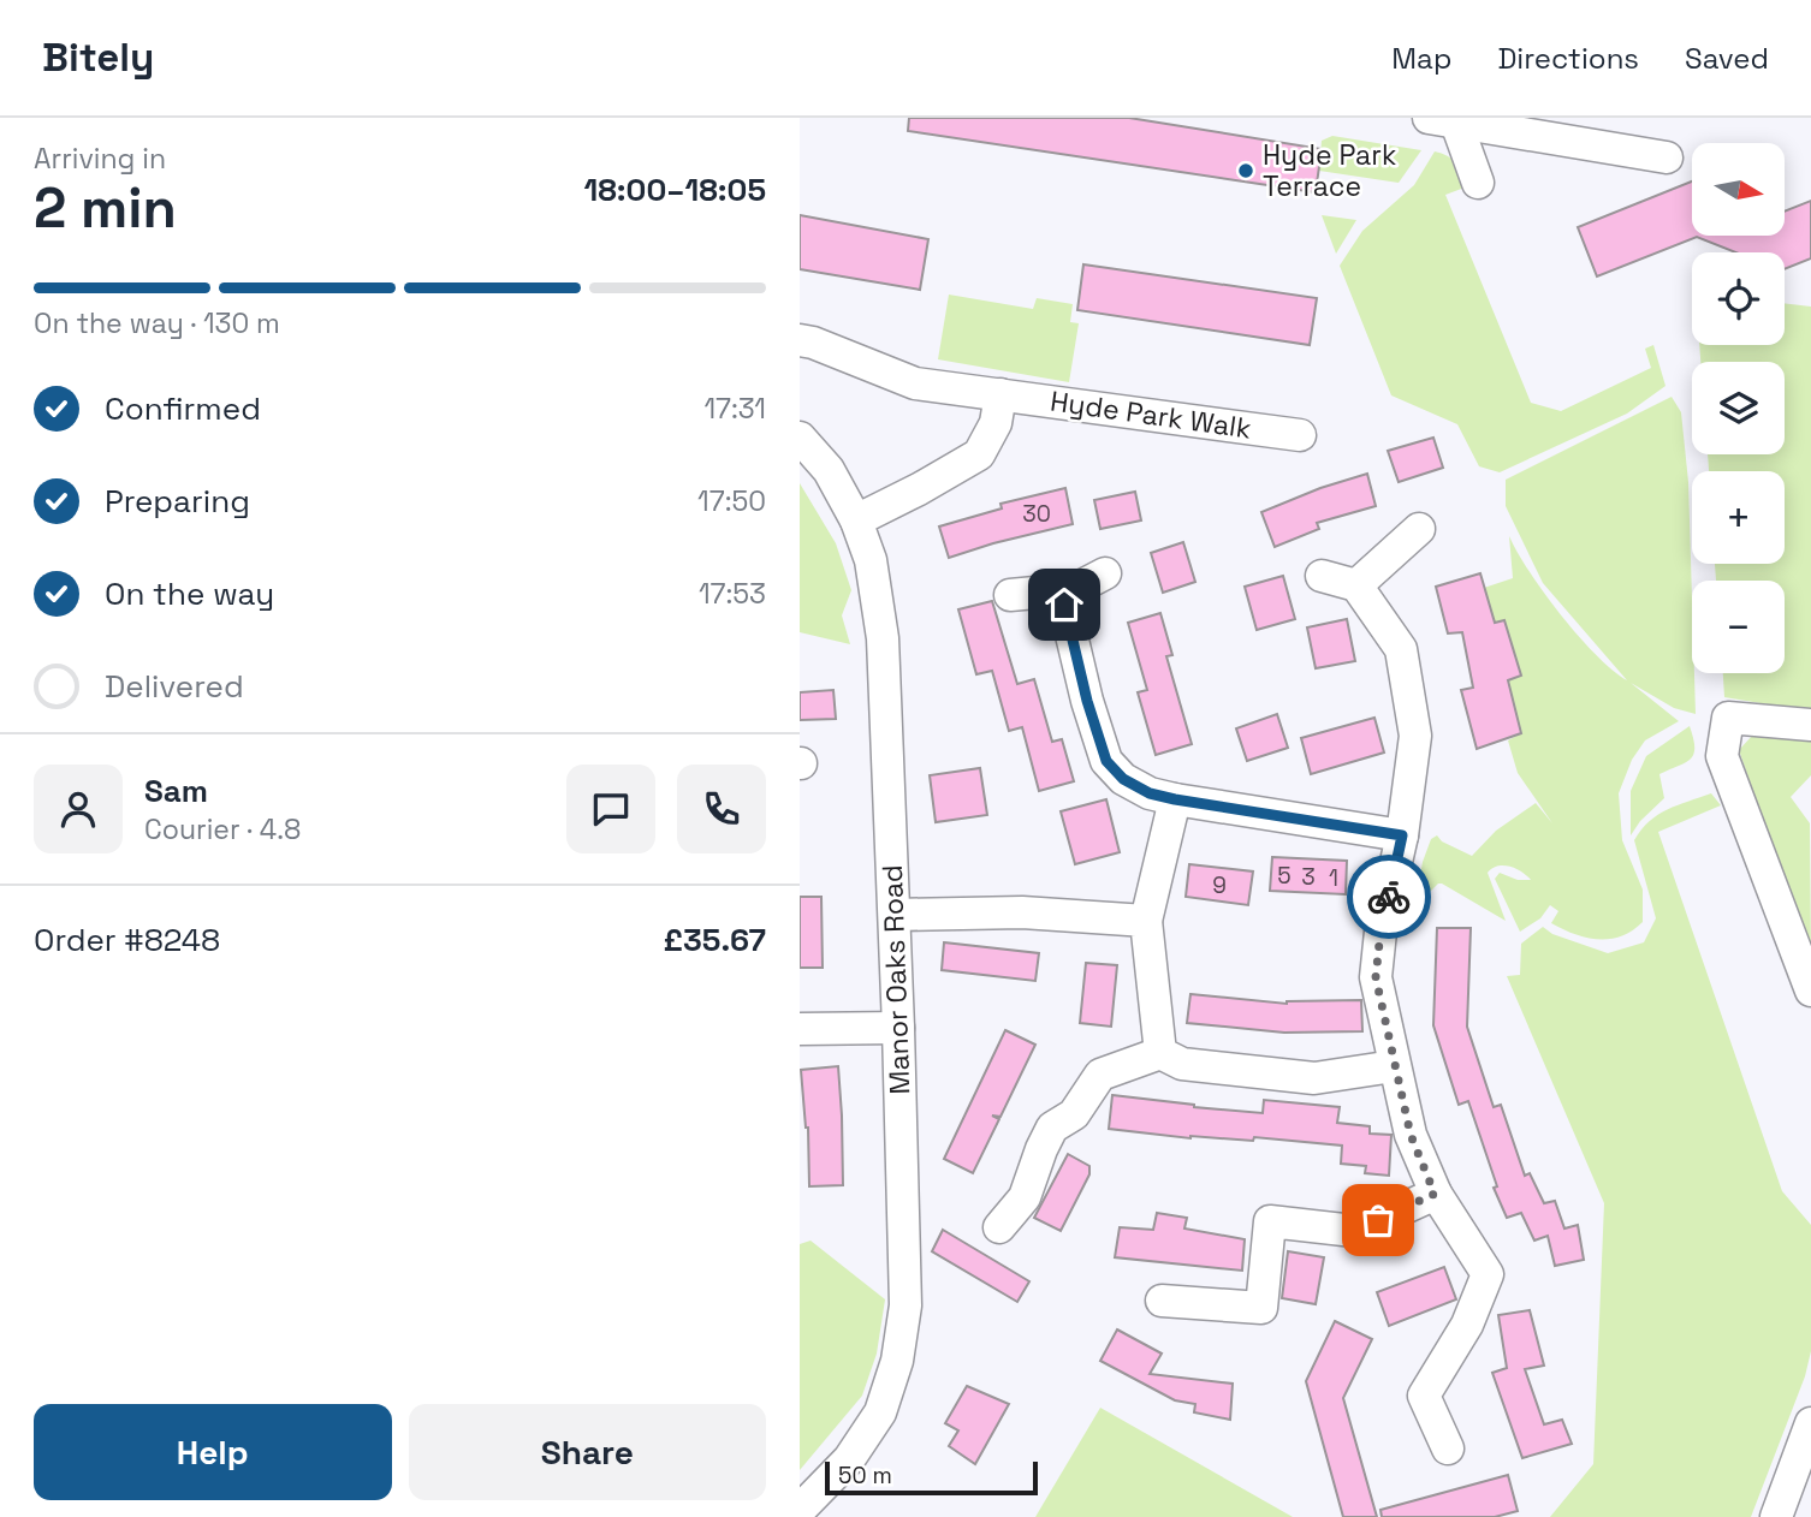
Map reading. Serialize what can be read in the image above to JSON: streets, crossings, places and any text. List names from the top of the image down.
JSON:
{
  "streets": {
    "street": ["Hyde Park Walk", "Manor Oaks Road"]
  },
  "places": ["Hyde Park Terrace"],
  "house_numbers": [
    "30",
    "5",
    "3",
    "1",
    "9"
  ],
  "scale_bar": "50 m",
  "north": "right",
  "page": {
    "header": "Bitely",
    "nav": ["Map", "Directions", "Saved"],
    "heading": ["2 min", "Arriving in", "18:00–18:05"],
    "panel": [
      "Sam",
      "Courier · 4.8",
      "Order #8248",
      "£35.67"
    ],
    "map_buttons": ["+", "−"],
    "bar": "On the way · 130 m",
    "list": [
      ["Confirmed", "17:31"],
      ["Preparing", "17:50"],
      ["On the way", "17:53"],
      "Delivered"
    ],
    "buttons": ["Help", "Share"],
    "scale": "50 m"
  }
}
